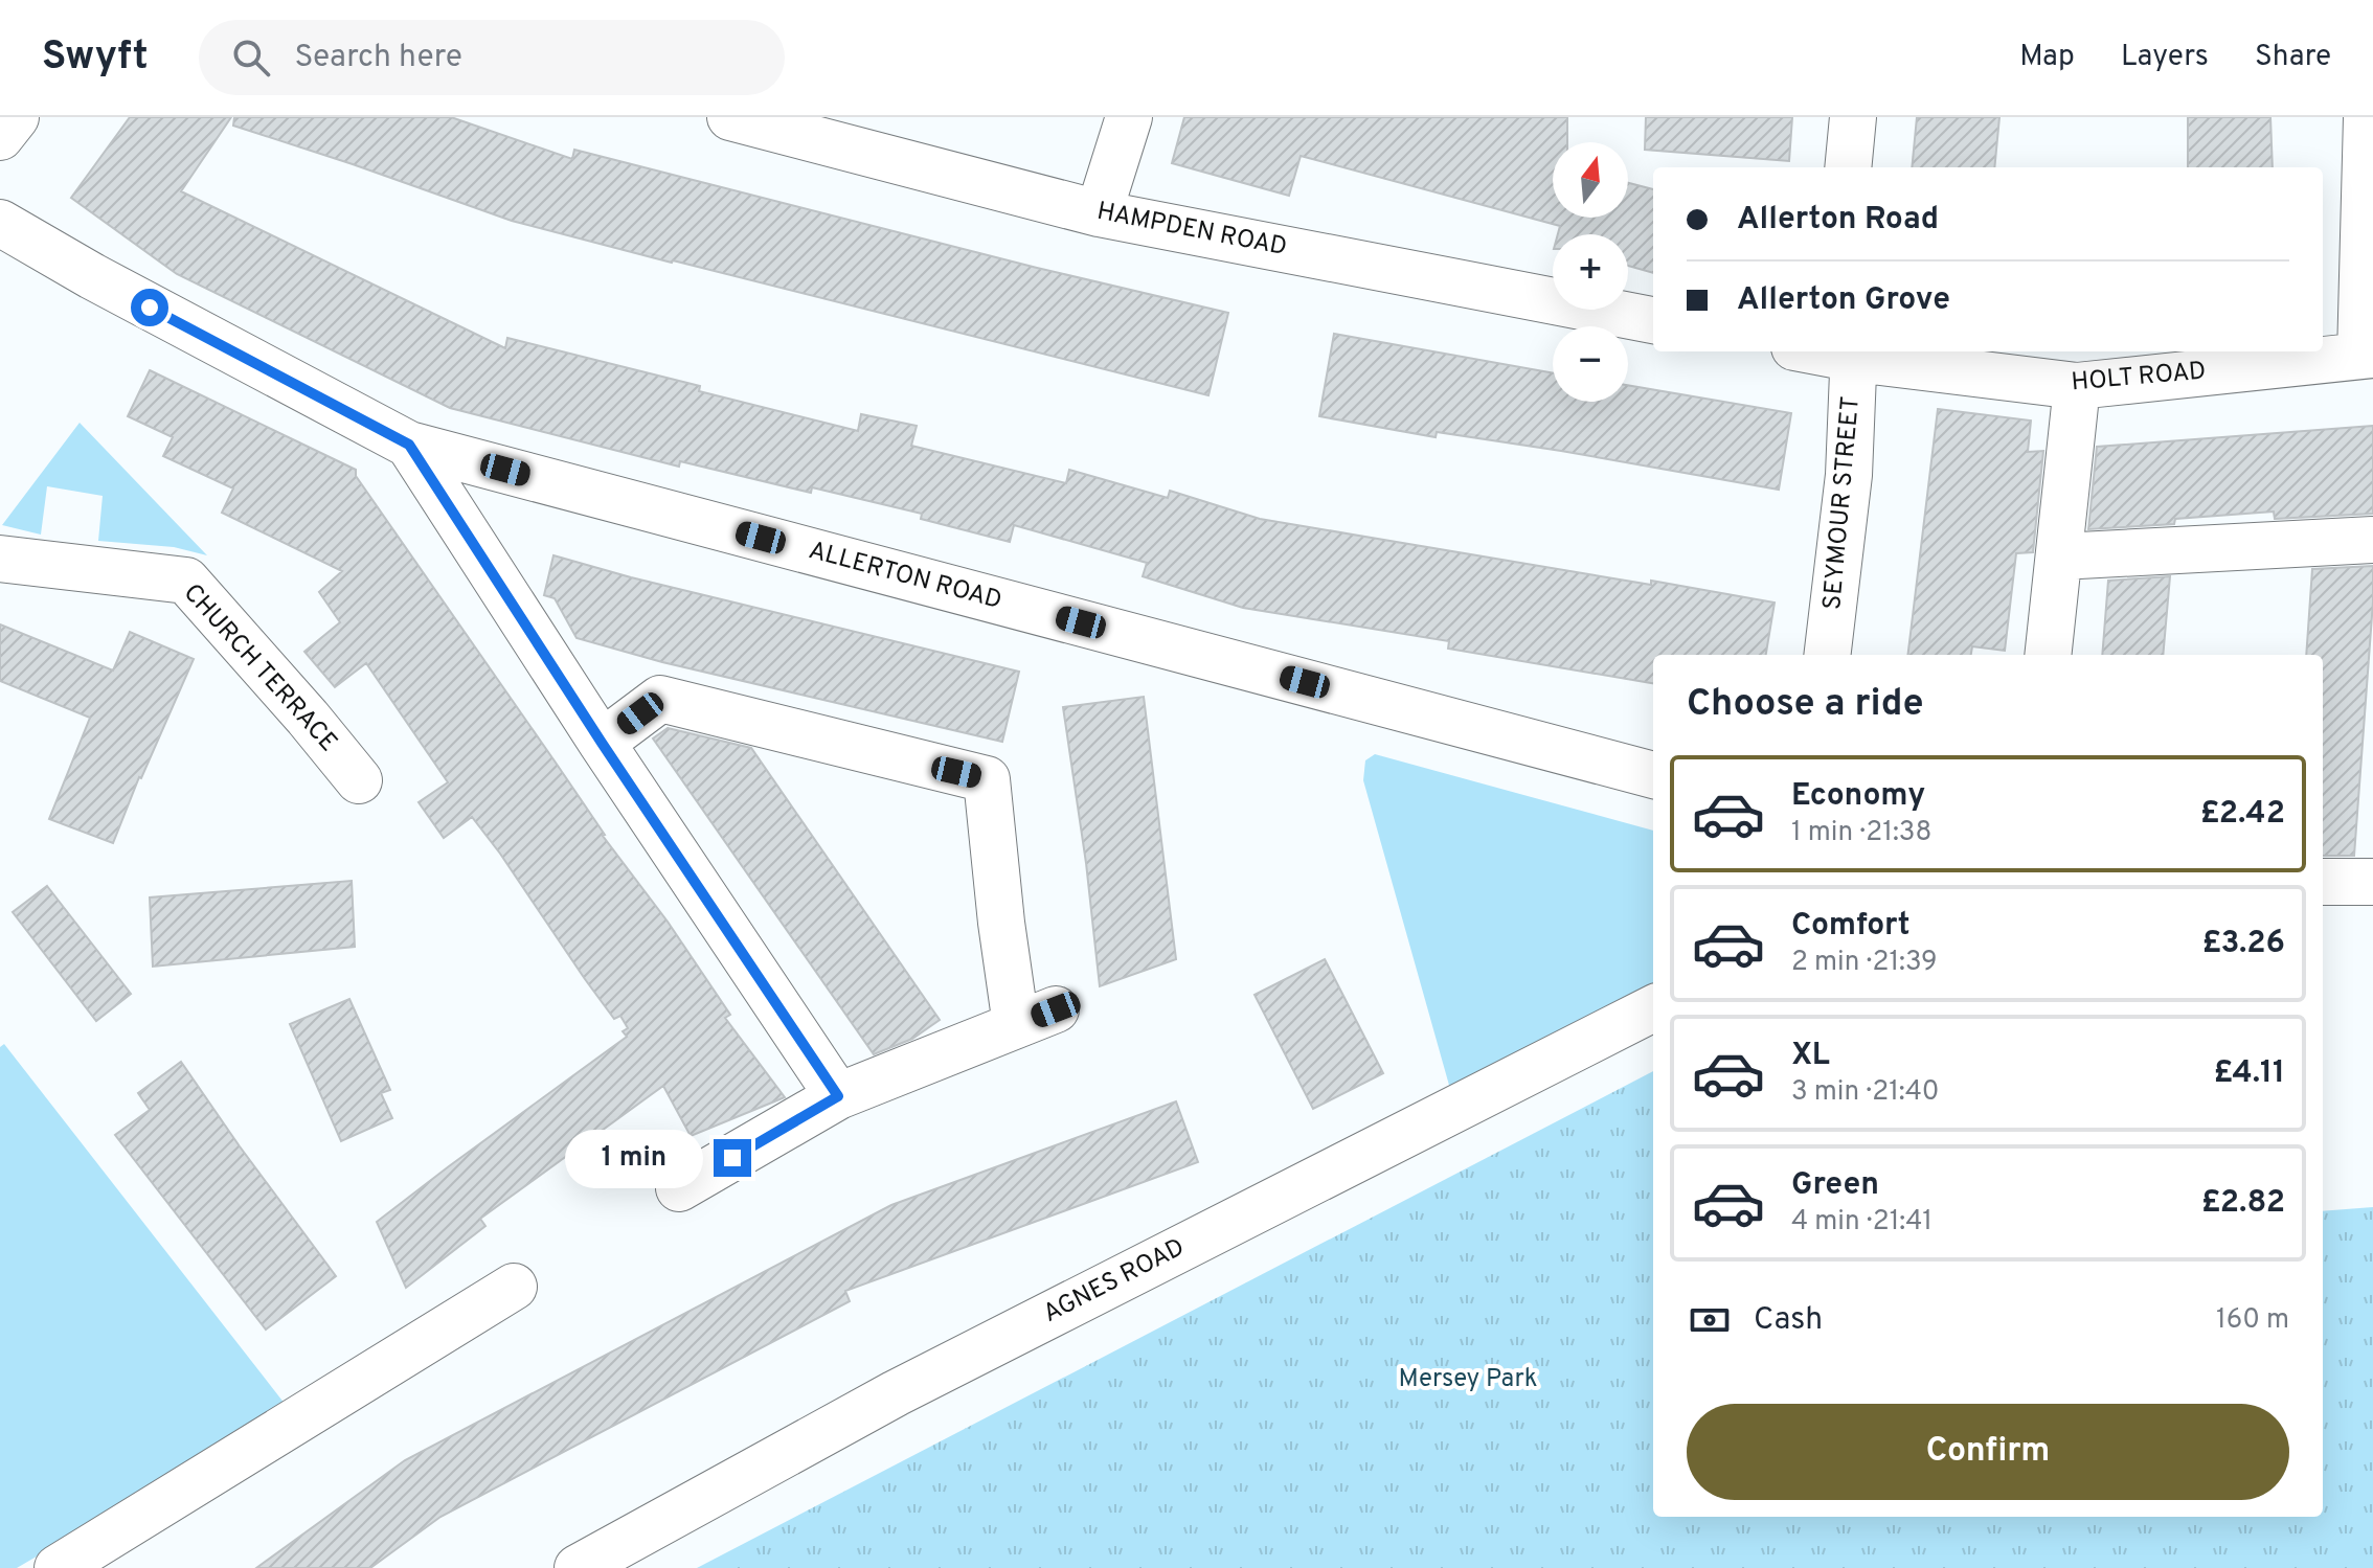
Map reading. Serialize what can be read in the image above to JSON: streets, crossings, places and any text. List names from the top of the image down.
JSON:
{
  "streets": {
    "street": [
      "HAMPDEN ROAD",
      "HOLT ROAD",
      "SEYMOUR STREET",
      "ALLERTON ROAD",
      "CHURCH TERRACE",
      "AGNES ROAD"
    ]
  },
  "crossings": [
    ["HOLT ROAD", "SEYMOUR STREET"]
  ],
  "parks": ["Mersey Park"],
  "north": "top",
  "page": {
    "header": "Swyft",
    "search": "Search here",
    "nav": ["Map", "Layers", "Share"],
    "map_buttons": ["+", "−"],
    "banner": ["Allerton Road", "Allerton Grove"],
    "heading": "Choose a ride",
    "list": [
      {
        "name": "Economy",
        "note": "1 min · 21:38",
        "value": "£2.42"
      },
      {
        "name": "Comfort",
        "note": "2 min · 21:39",
        "value": "£3.26"
      },
      {
        "name": "XL",
        "note": "3 min · 21:40",
        "value": "£4.11"
      },
      {
        "name": "Green",
        "note": "4 min · 21:41",
        "value": "£2.82"
      }
    ],
    "bubble": "1 min",
    "pay": ["Cash", "160 m"],
    "buttons": "Confirm"
  }
}
